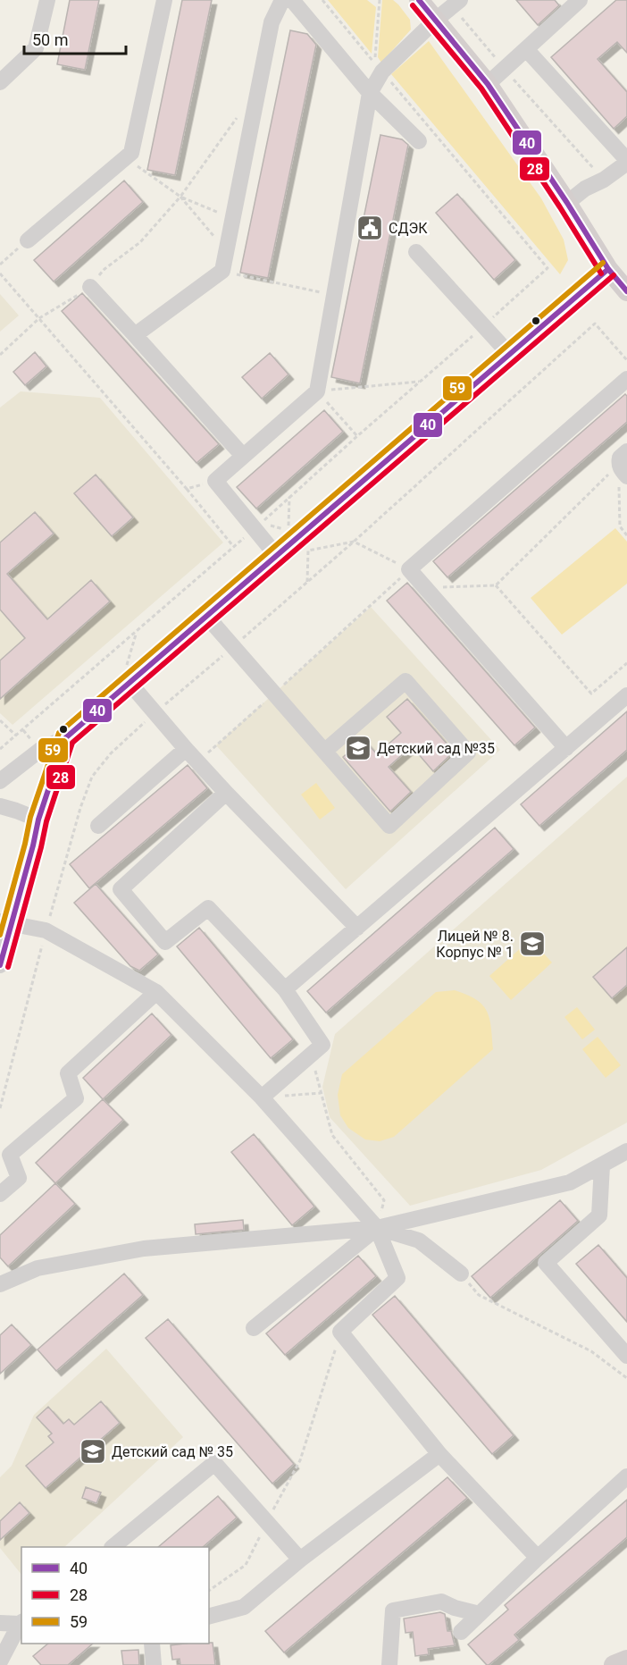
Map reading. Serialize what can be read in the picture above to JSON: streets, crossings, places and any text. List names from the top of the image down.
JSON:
{
  "places": {
    "public building": ["СДЭК"],
    "school or university": ["Детский сад №35", "Лицей № 8. Корпус № 1", "Детский сад № 35"]
  },
  "lines": ["transit line 40", "transit line 28", "transit line 59"],
  "legend": ["40", "28", "59"],
  "scale_bar": "50 m"
}
